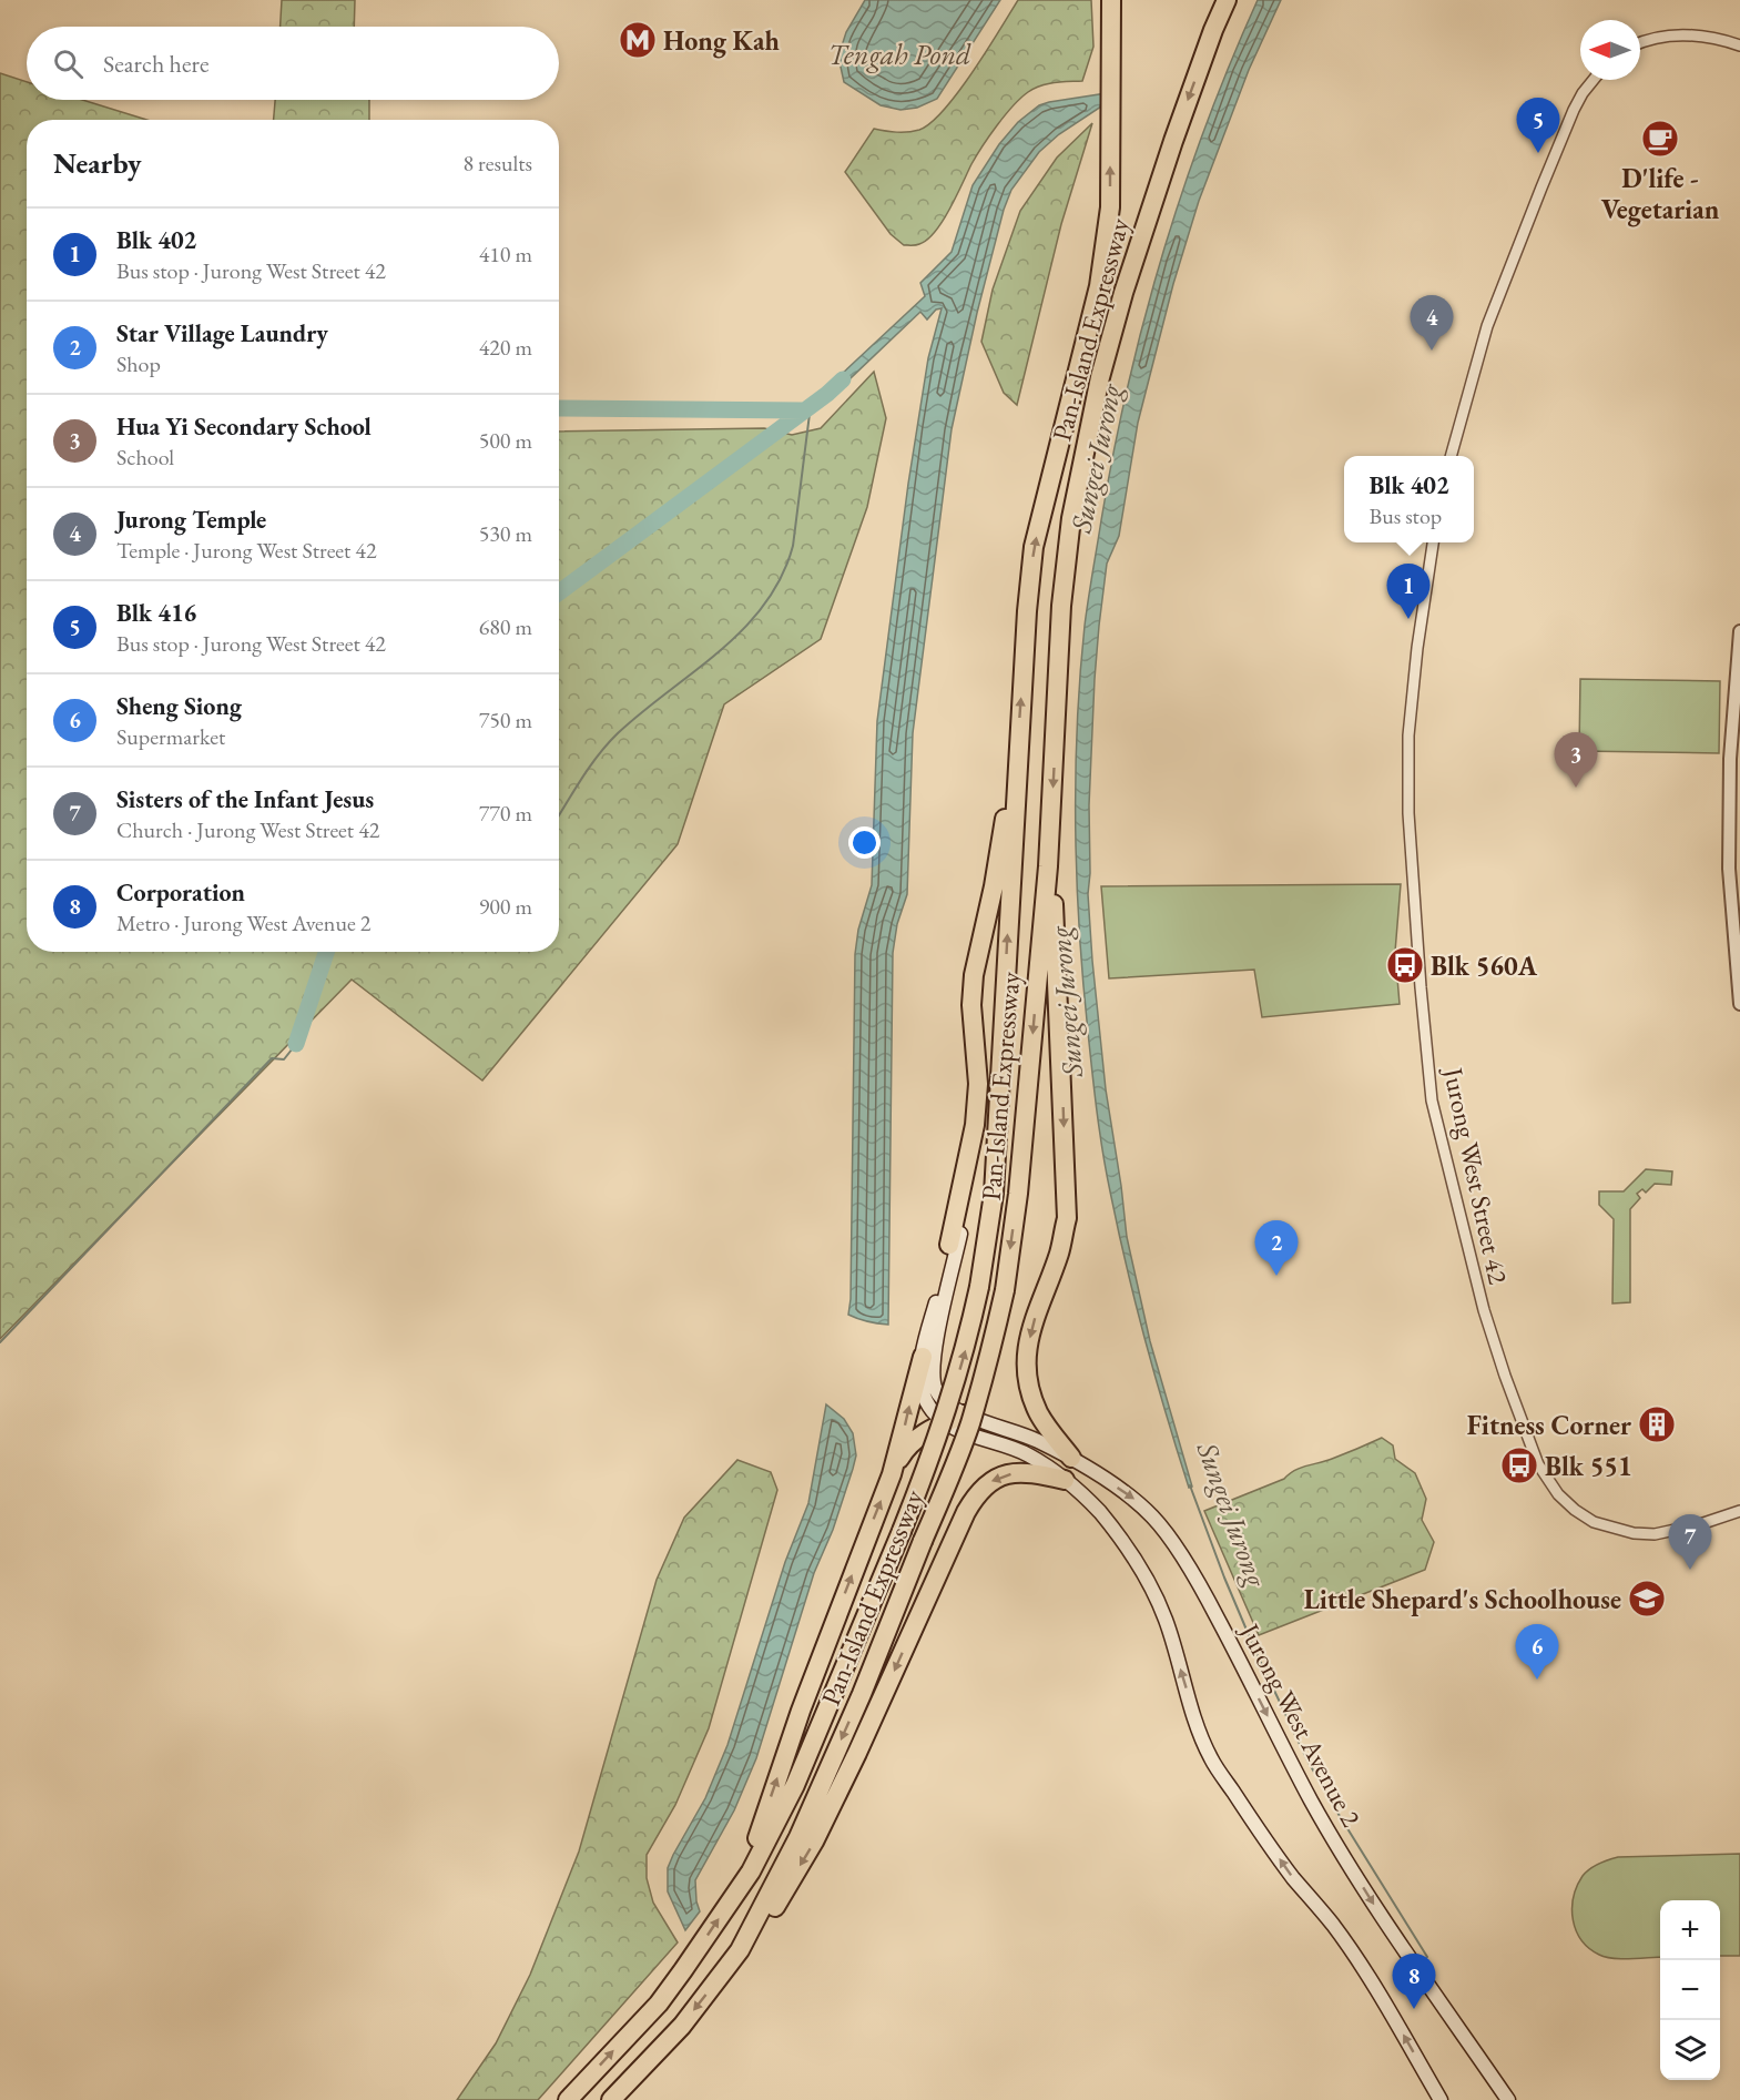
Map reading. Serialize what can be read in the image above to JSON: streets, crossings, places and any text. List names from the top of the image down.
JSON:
{
  "streets": {
    "highway": ["Pan-Island Expressway"],
    "main road": ["Jurong West Avenue 2"],
    "street": ["Jurong West Street 42"]
  },
  "water": ["Tengah Pond", "Sungei Jurong"],
  "places": {
    "metro station": ["Hong Kah"],
    "cafe": ["D'life - Vegetarian"],
    "bus stop": ["Blk 560A", "Blk 551"],
    "building": ["Fitness Corner"],
    "school or university": ["Little Shepard's Schoolhouse"]
  },
  "north": "left",
  "page": {
    "search": "Search here",
    "pins": [
      "5",
      "4",
      "1",
      "3",
      "2",
      "7",
      "6",
      "8"
    ],
    "heading": ["Nearby", "8 results"],
    "list": [
      {
        "mark": "1",
        "name": "Blk 402",
        "note": "Bus stop · Jurong West Street 42",
        "value": "410 m"
      },
      {
        "mark": "2",
        "name": "Star Village Laundry",
        "note": "Shop",
        "value": "420 m"
      },
      {
        "mark": "3",
        "name": "Hua Yi Secondary School",
        "note": "School",
        "value": "500 m"
      },
      {
        "mark": "4",
        "name": "Jurong Temple",
        "note": "Temple · Jurong West Street 42",
        "value": "530 m"
      },
      {
        "mark": "5",
        "name": "Blk 416",
        "note": "Bus stop · Jurong West Street 42",
        "value": "680 m"
      },
      {
        "mark": "6",
        "name": "Sheng Siong",
        "note": "Supermarket",
        "value": "750 m"
      },
      {
        "mark": "7",
        "name": "Sisters of the Infant Jesus",
        "note": "Church · Jurong West Street 42",
        "value": "770 m"
      },
      {
        "mark": "8",
        "name": "Corporation",
        "note": "Metro · Jurong West Avenue 2",
        "value": "900 m"
      }
    ],
    "popup": ["Blk 402", "Bus stop"],
    "map_buttons": ["+", "−"]
  }
}
